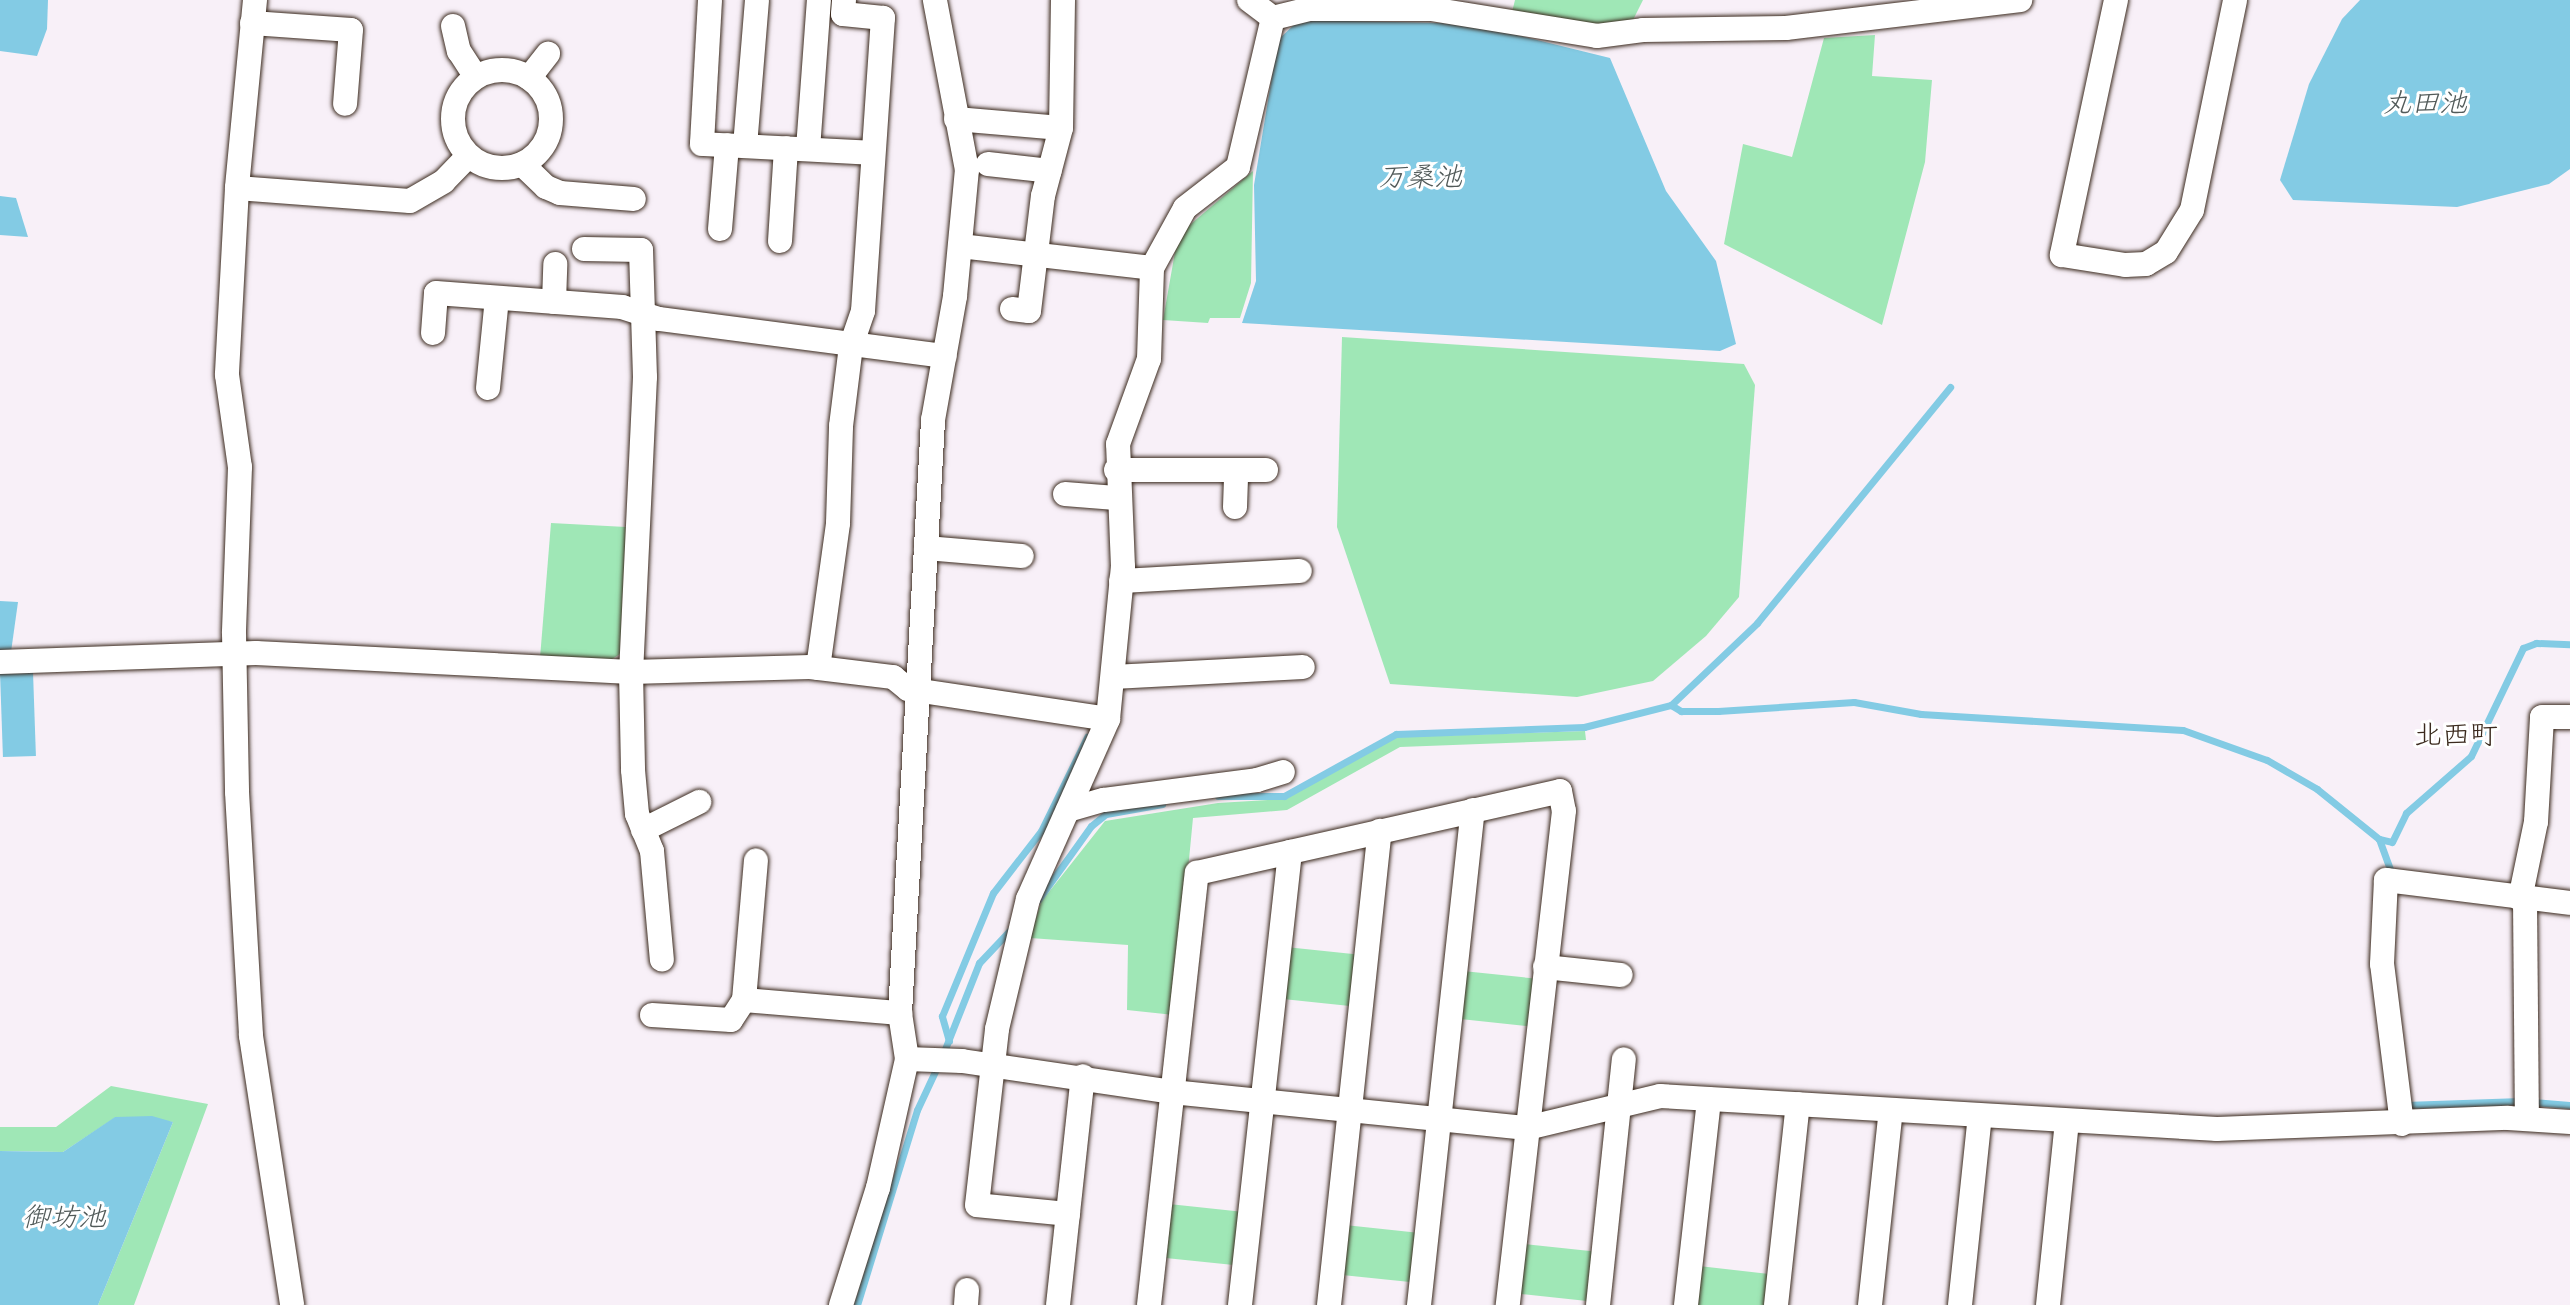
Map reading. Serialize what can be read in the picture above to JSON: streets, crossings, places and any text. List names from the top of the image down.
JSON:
{
  "districts": ["北西町"],
  "water": ["丸田池", "万桑池", "御坊池"]
}
